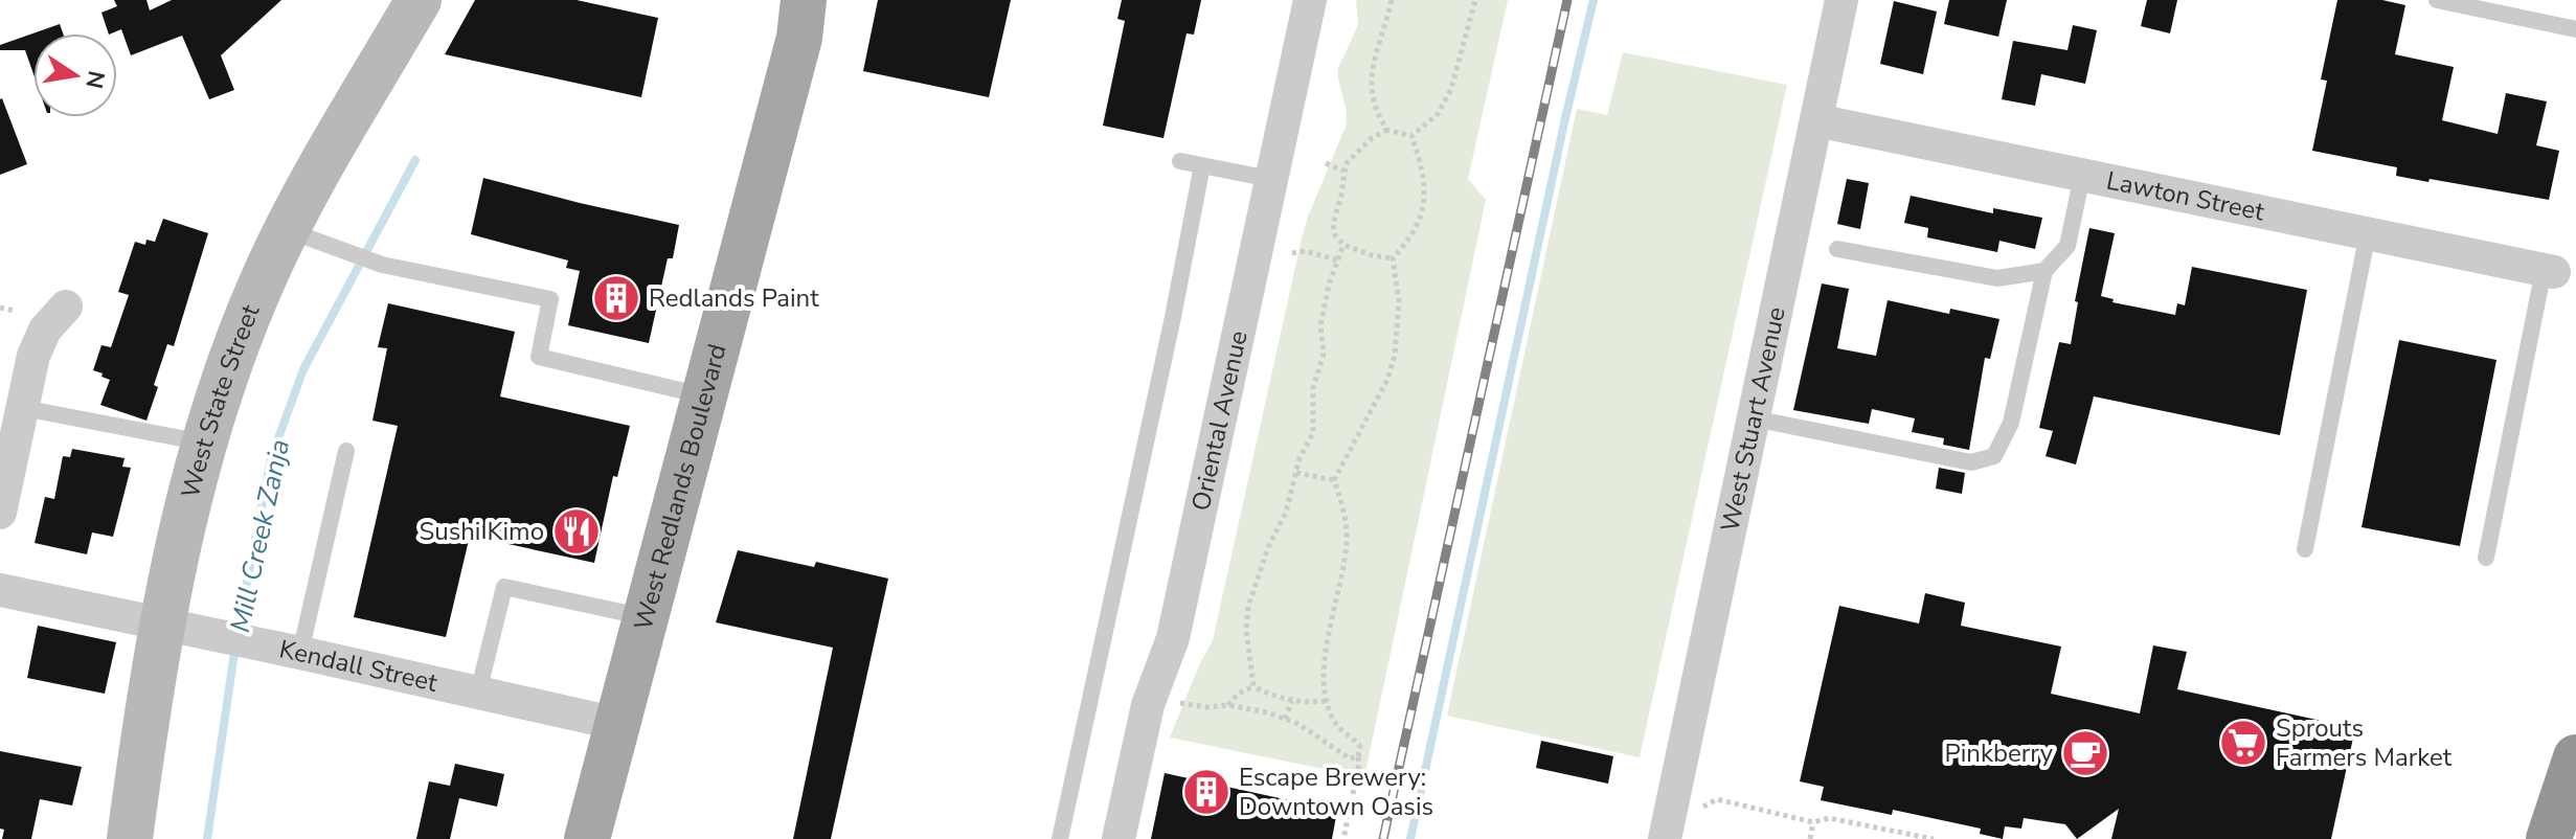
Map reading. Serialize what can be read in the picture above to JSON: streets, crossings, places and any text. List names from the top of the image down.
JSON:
{
  "streets": {
    "main road": ["West Redlands Boulevard"],
    "street": [
      "Lawton Street",
      "West State Street",
      "West Stuart Avenue",
      "Oriental Avenue",
      "Kendall Street"
    ]
  },
  "crossings": [
    ["Lawton Street", "West Stuart Avenue"],
    ["West State Street", "Kendall Street"],
    ["West Redlands Boulevard", "Kendall Street"]
  ],
  "water": ["Mill Creek Zanja"],
  "places": {
    "building": ["Redlands Paint", "Escape Brewery: Downtown Oasis"],
    "restaurant": ["Sushi Kimo"],
    "supermarket": ["Sprouts Farmers Market"],
    "cafe": ["Pinkberry"]
  },
  "north": "right"
}
